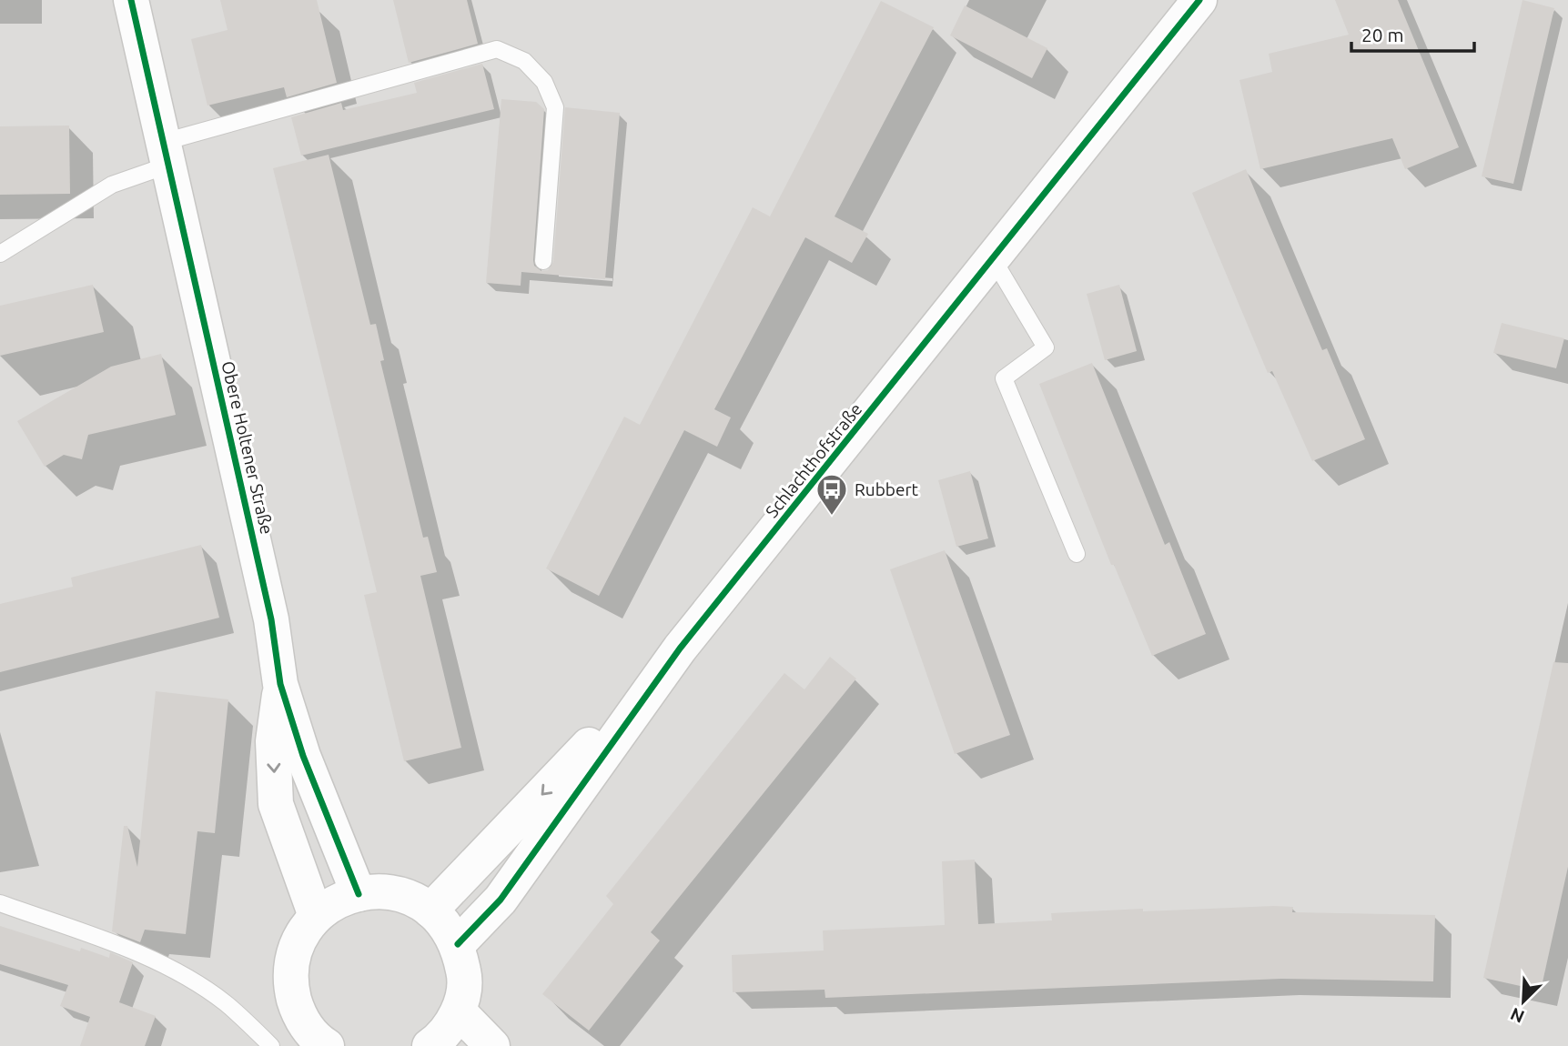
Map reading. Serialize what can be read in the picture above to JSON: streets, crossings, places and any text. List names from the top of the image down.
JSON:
{
  "streets": {
    "street": ["Obere Holtener Straße", "Schlachthofstraße"]
  },
  "places": {
    "bus stop": ["Rubbert"]
  },
  "scale_bar": "20 m",
  "north": "bottom left"
}
